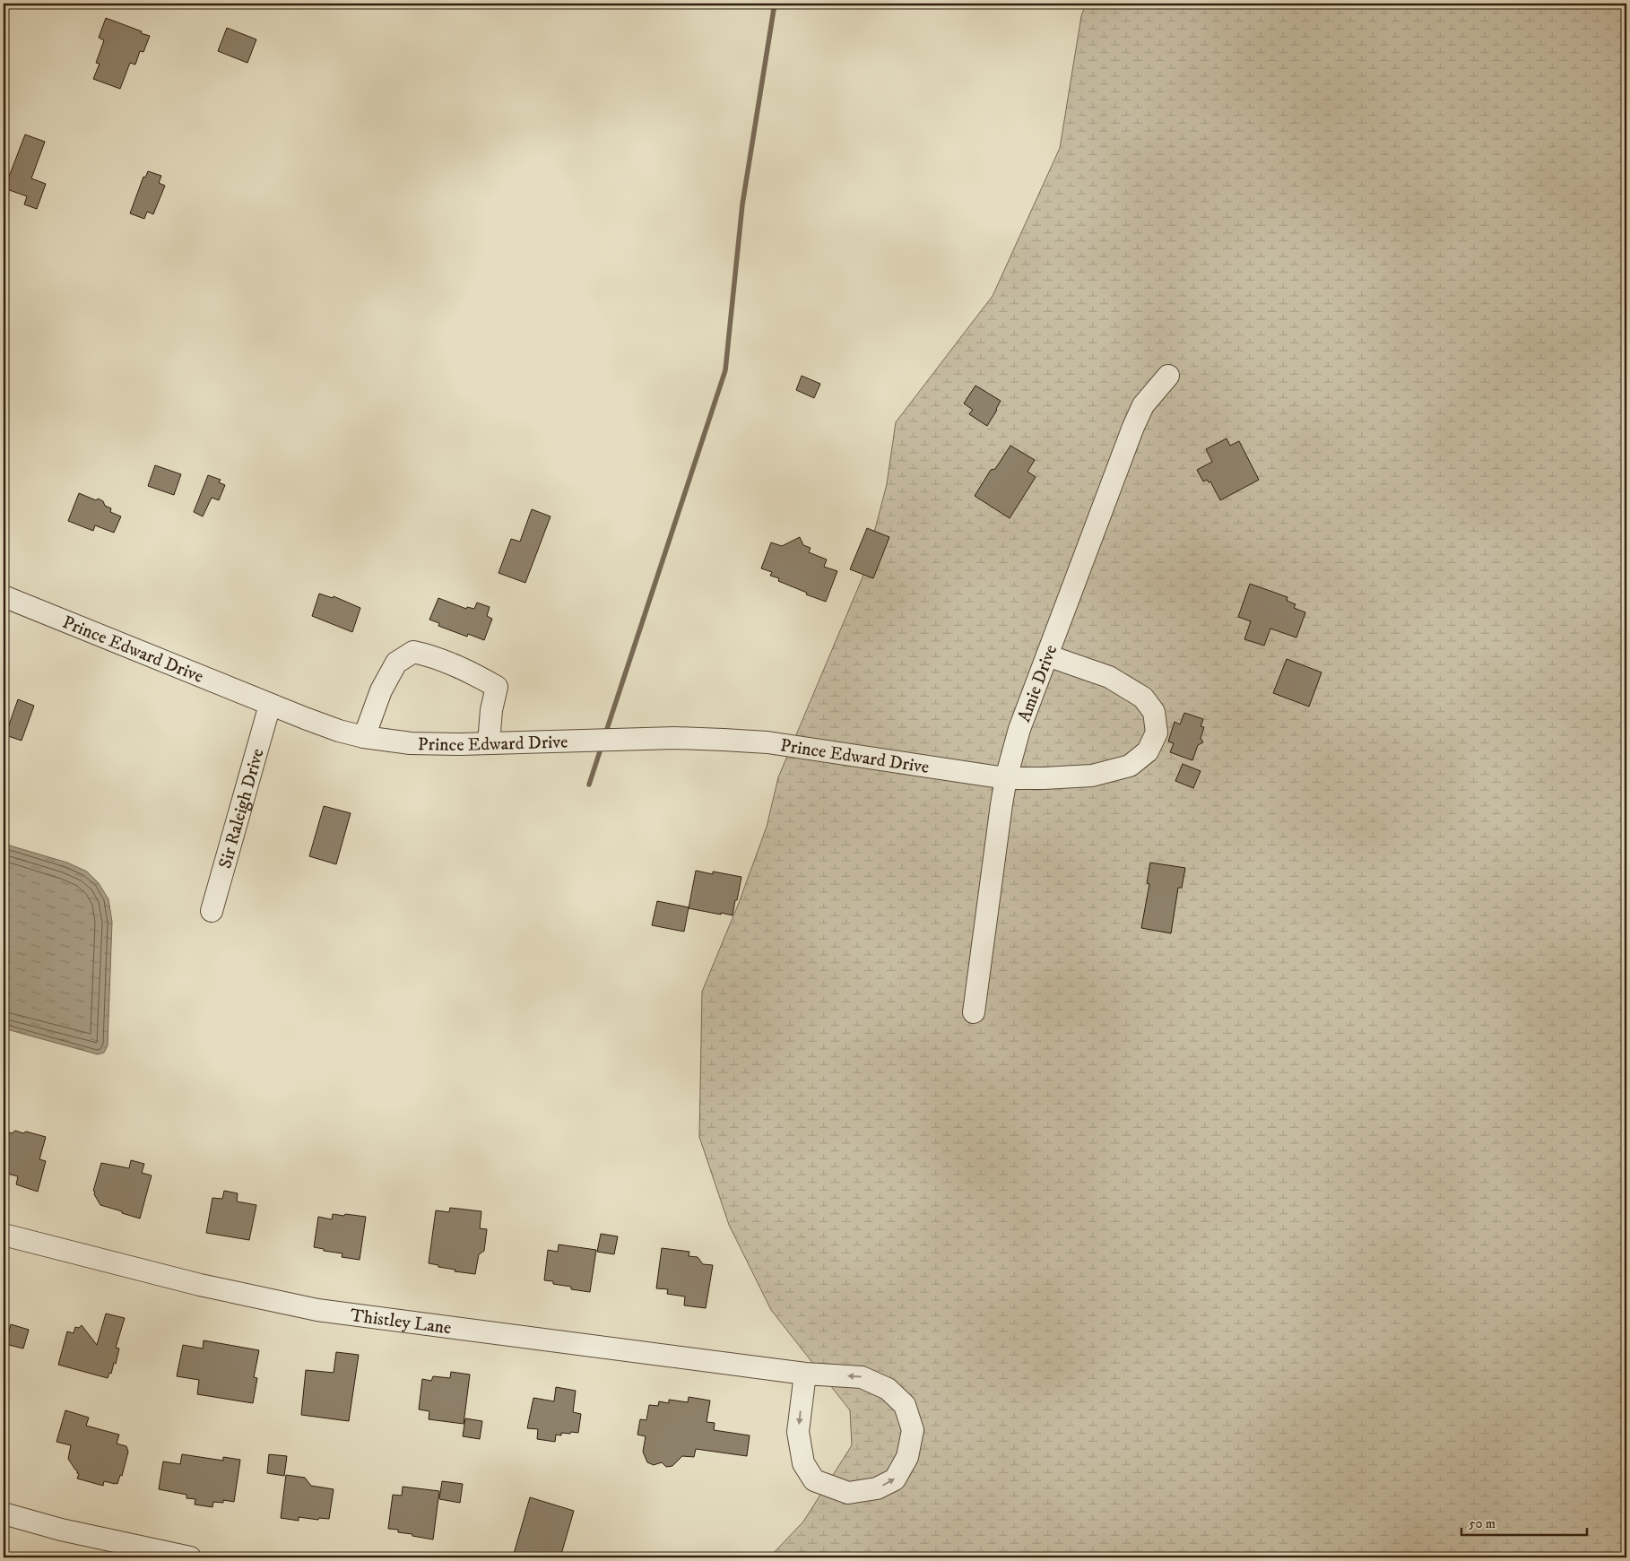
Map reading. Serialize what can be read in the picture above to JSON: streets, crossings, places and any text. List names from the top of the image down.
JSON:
{
  "streets": {
    "street": [
      "Prince Edward Drive",
      "Amie Drive",
      "Sir Raleigh Drive",
      "Thistley Lane"
    ]
  },
  "crossings": [
    ["Prince Edward Drive", "Amie Drive"],
    ["Prince Edward Drive", "Sir Raleigh Drive"]
  ],
  "scale_bar": "50 m"
}
